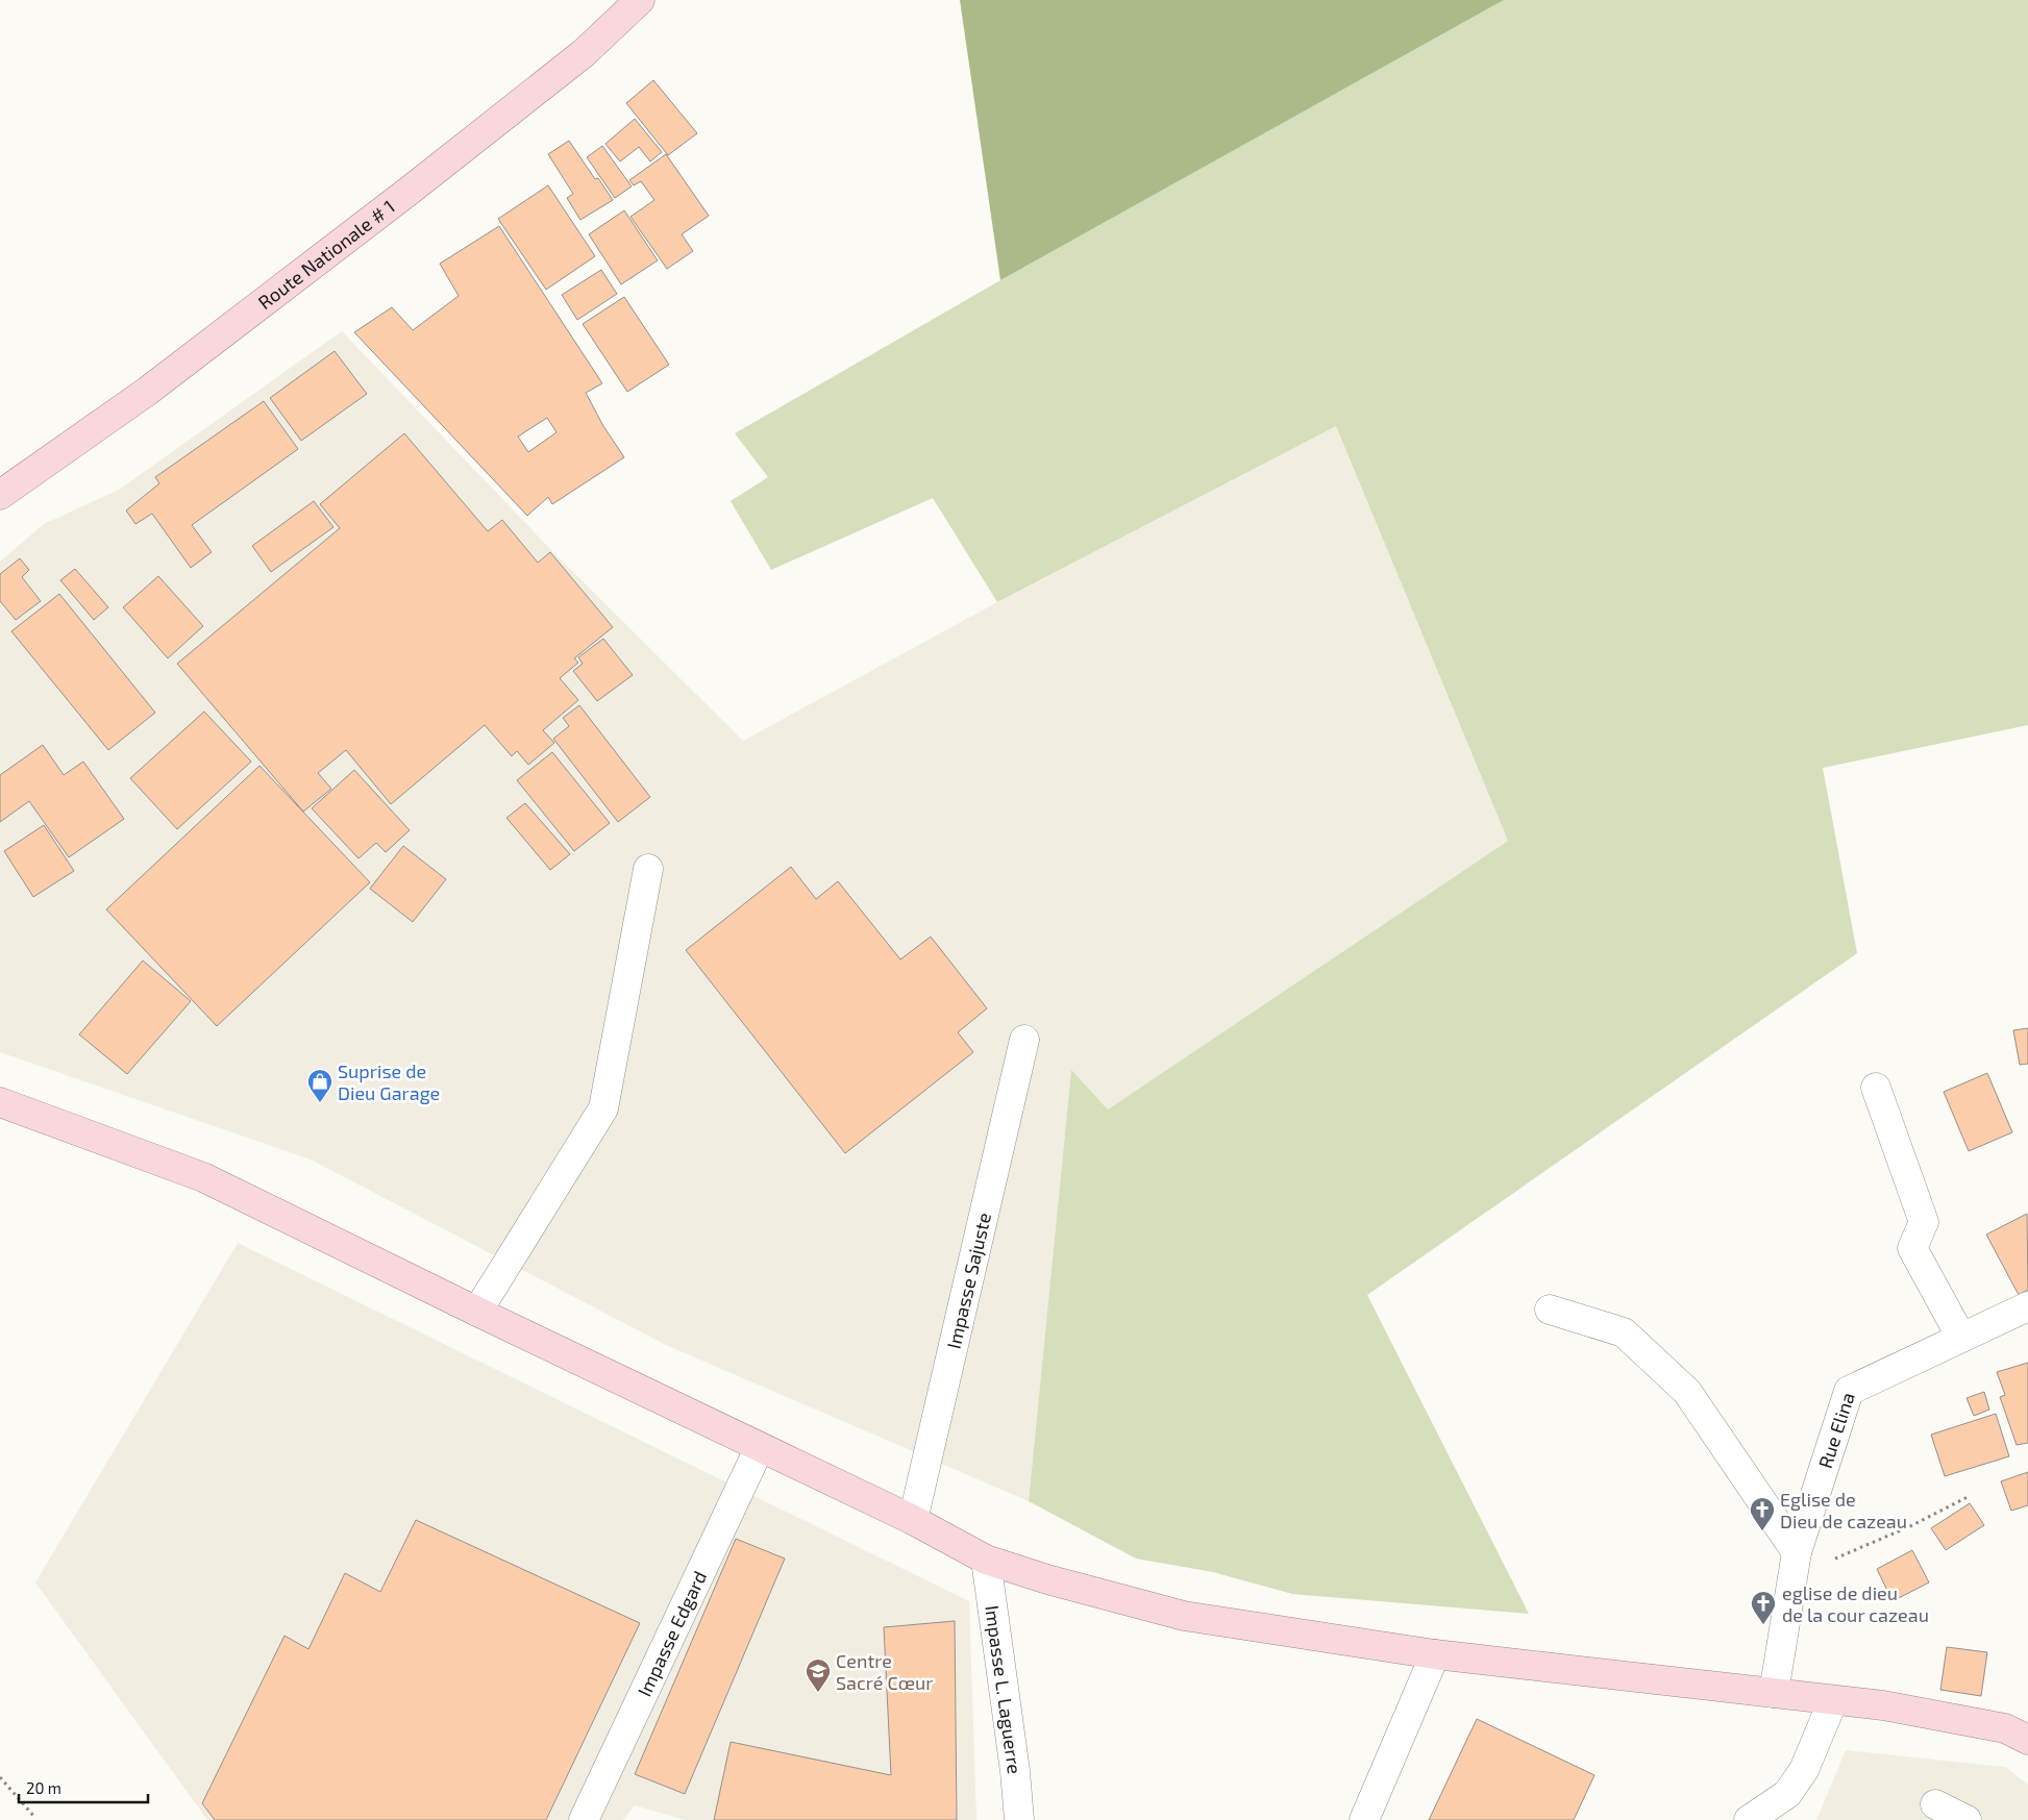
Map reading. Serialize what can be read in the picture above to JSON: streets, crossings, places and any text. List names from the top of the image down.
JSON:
{
  "streets": {
    "main road": ["Route Nationale # 1"],
    "street": [
      "Impasse Sajuste",
      "Rue Elina",
      "Impasse Edgard",
      "Impasse L. Laguerre"
    ]
  },
  "places": {
    "shop": ["Suprise de Dieu Garage"],
    "church": ["Eglise de Dieu de cazeau", "eglise de dieu de la cour cazeau"],
    "school or university": ["Centre Sacré Cœur"]
  },
  "scale_bar": "20 m"
}
